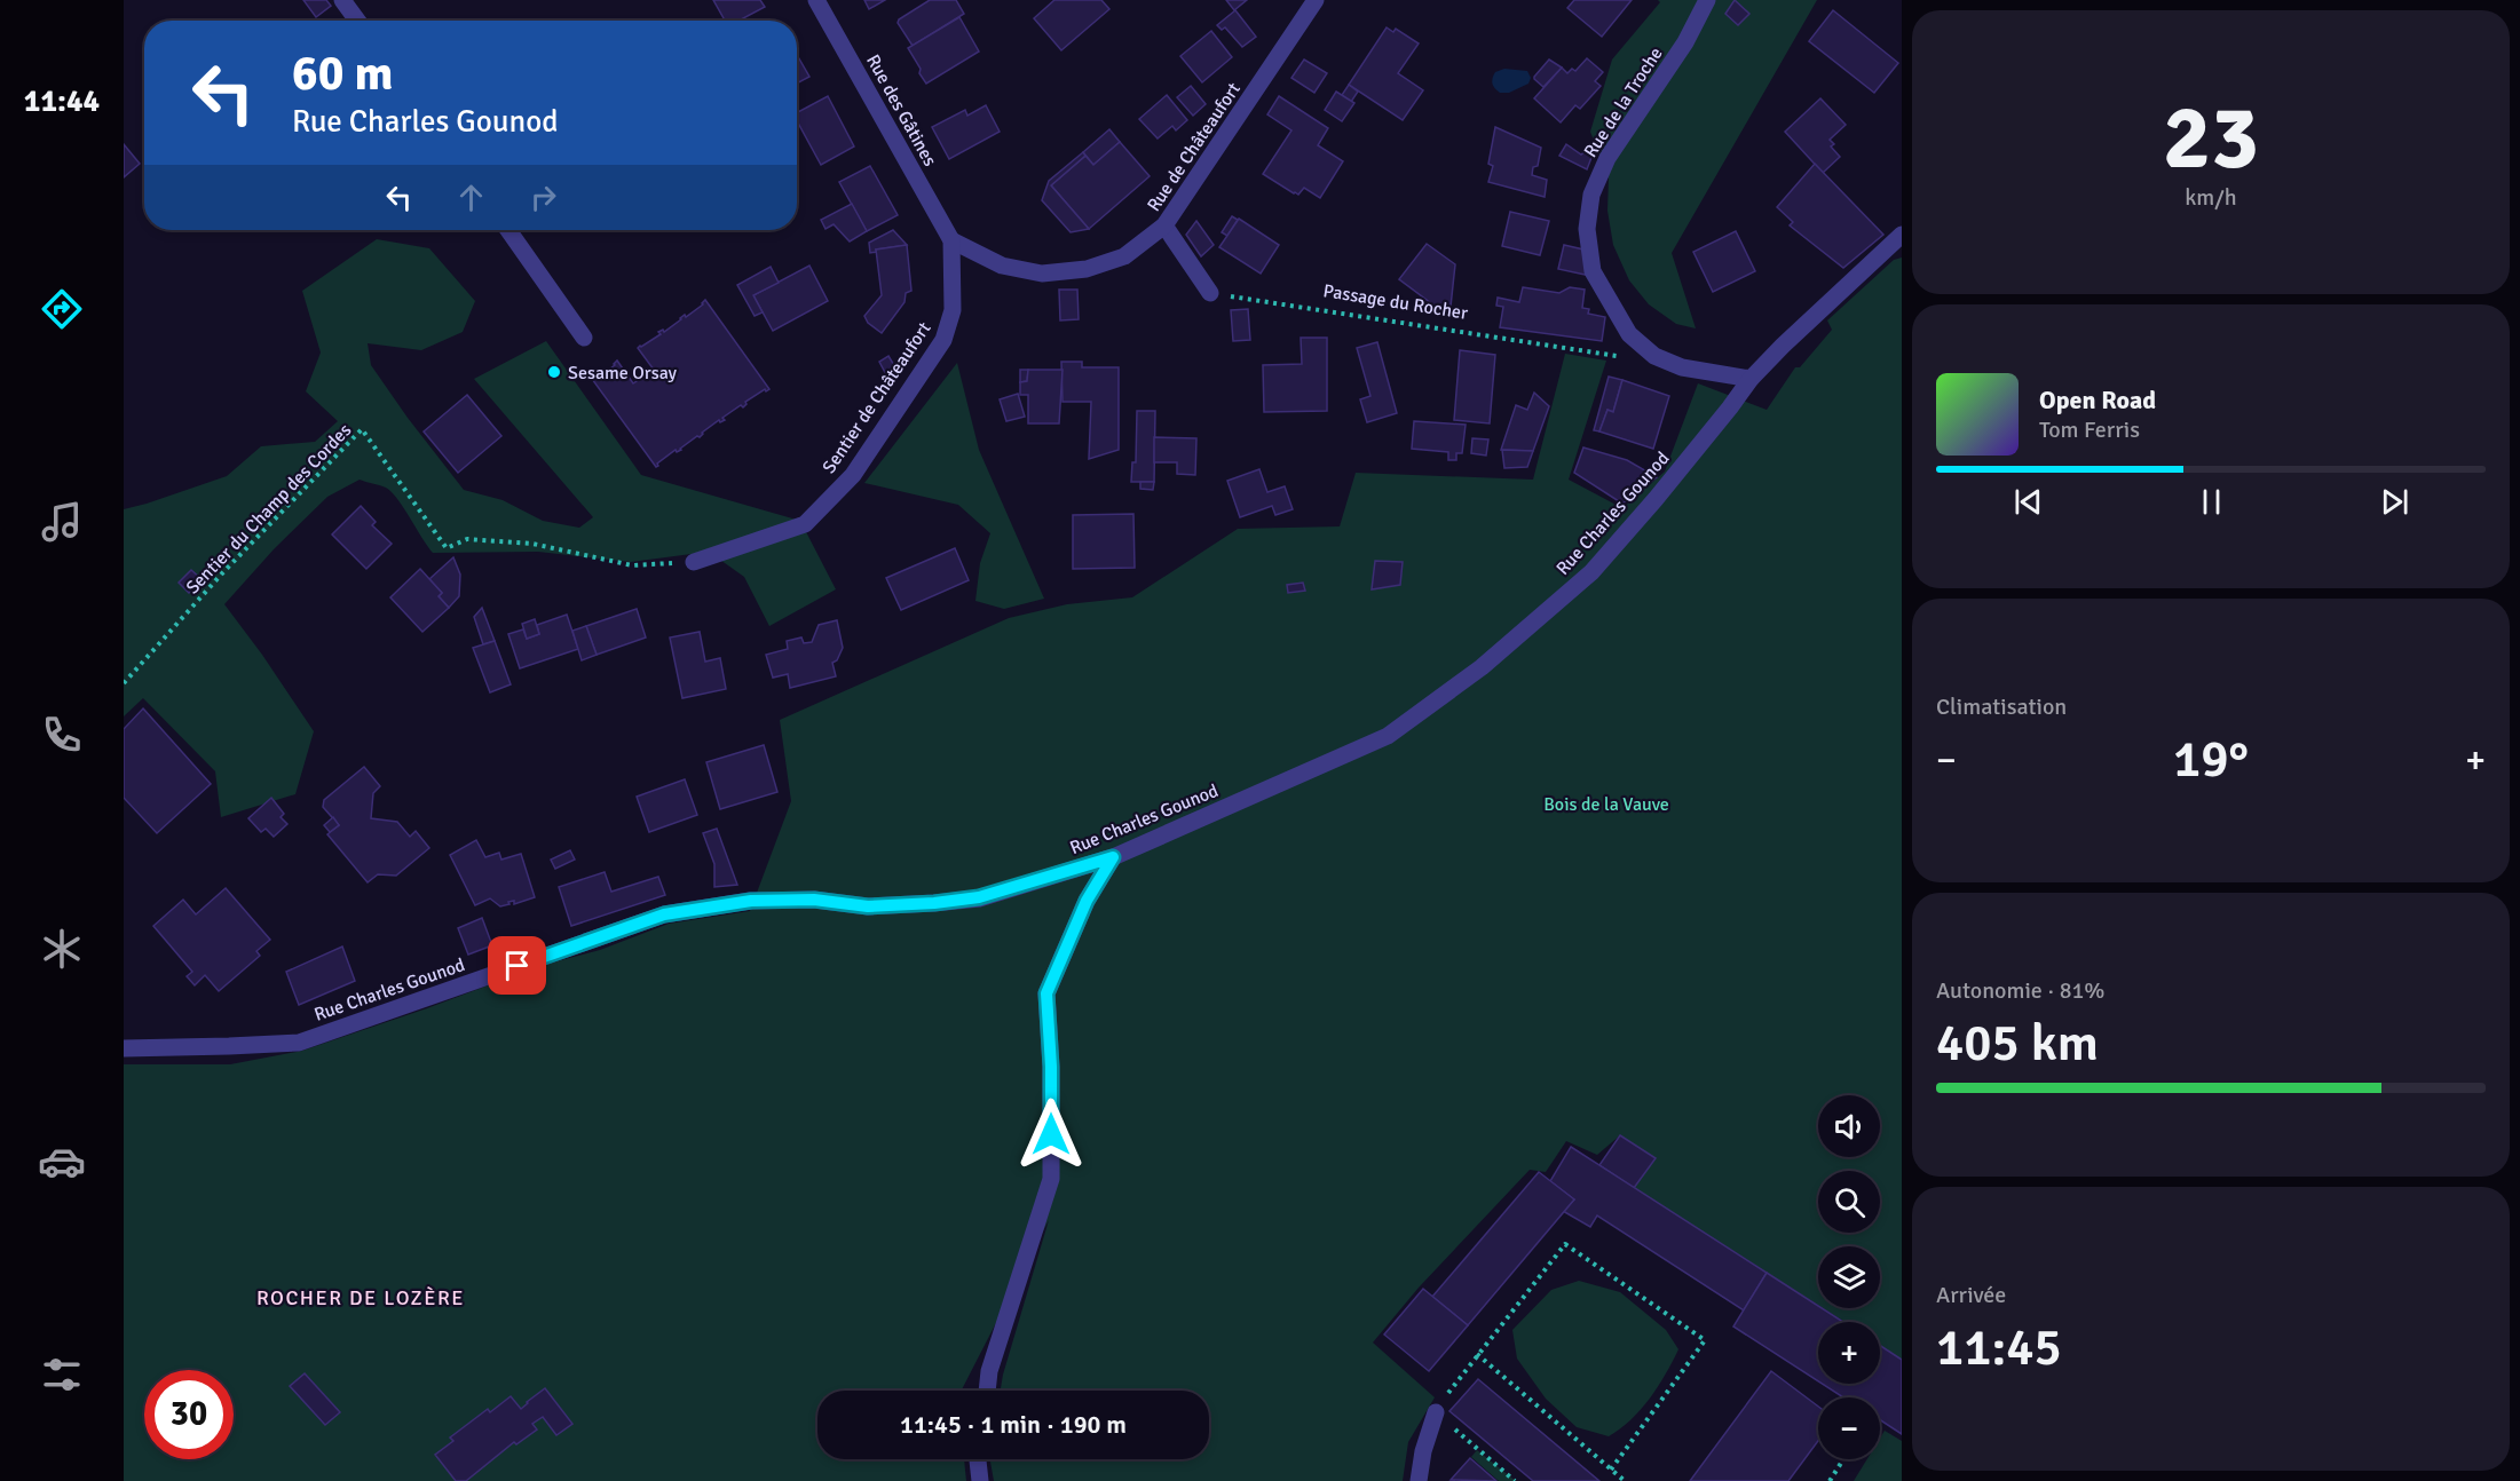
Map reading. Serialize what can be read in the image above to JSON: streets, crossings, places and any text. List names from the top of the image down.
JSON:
{
  "streets": {
    "street": [
      "Rue de la Troche",
      "Rue des Gâtines",
      "Rue de Châteaufort",
      "Sentier de Châteaufort",
      "Rue Charles Gounod"
    ],
    "path": ["Passage du Rocher", "Sentier du Champ des Cordes"]
  },
  "crossings": [
    ["Rue de la Troche", "Passage du Rocher"],
    ["Rue de la Troche", "Rue Charles Gounod"],
    ["Rue des Gâtines", "Rue de Châteaufort"],
    ["Rue des Gâtines", "Sentier de Châteaufort"],
    ["Rue de Châteaufort", "Sentier de Châteaufort"],
    ["Sentier de Châteaufort", "Sentier du Champ des Cordes"]
  ],
  "districts": ["ROCHER DE LOZÈRE"],
  "parks": ["Bois de la Vauve"],
  "places": ["Sesame Orsay"],
  "page": {
    "tabs": "11:44",
    "tile": [
      ["23", "km/h"],
      "Climatisation",
      ["Autonomie · 81%", "405 km"],
      ["Arrivée", "11:45"]
    ],
    "turn": ["60 m", "Rue Charles Gounod"],
    "song": ["Open Road", "Tom Ferris"],
    "heat": ["−", "19°", "+"],
    "map_buttons": ["+", "−"],
    "limit": "30",
    "trip": "11:45 · 1 min · 190 m"
  }
}
